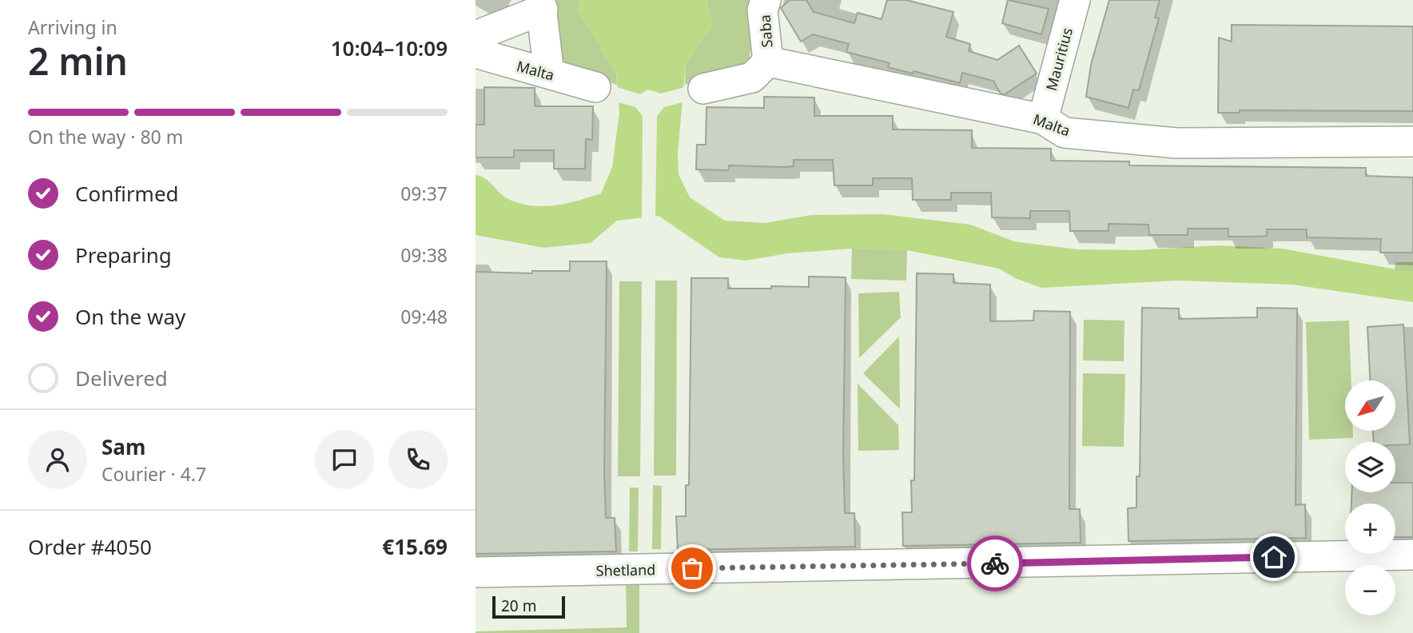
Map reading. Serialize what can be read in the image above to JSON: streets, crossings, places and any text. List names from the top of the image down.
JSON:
{
  "streets": {
    "street": [
      "Saba",
      "Mauritius",
      "Malta",
      "Shetland"
    ]
  },
  "crossings": [
    ["Saba", "Malta"],
    ["Mauritius", "Malta"]
  ],
  "scale_bar": "20 m",
  "north": "bottom left",
  "page": {
    "heading": ["2 min", "Arriving in", "10:04–10:09"],
    "panel": [
      "Sam",
      "Courier · 4.7",
      "Order #4050",
      "€15.69"
    ],
    "bar": "On the way · 80 m",
    "list": [
      ["Confirmed", "09:37"],
      ["Preparing", "09:38"],
      ["On the way", "09:48"],
      "Delivered"
    ],
    "map_buttons": ["+", "−"],
    "scale": "20 m"
  }
}
